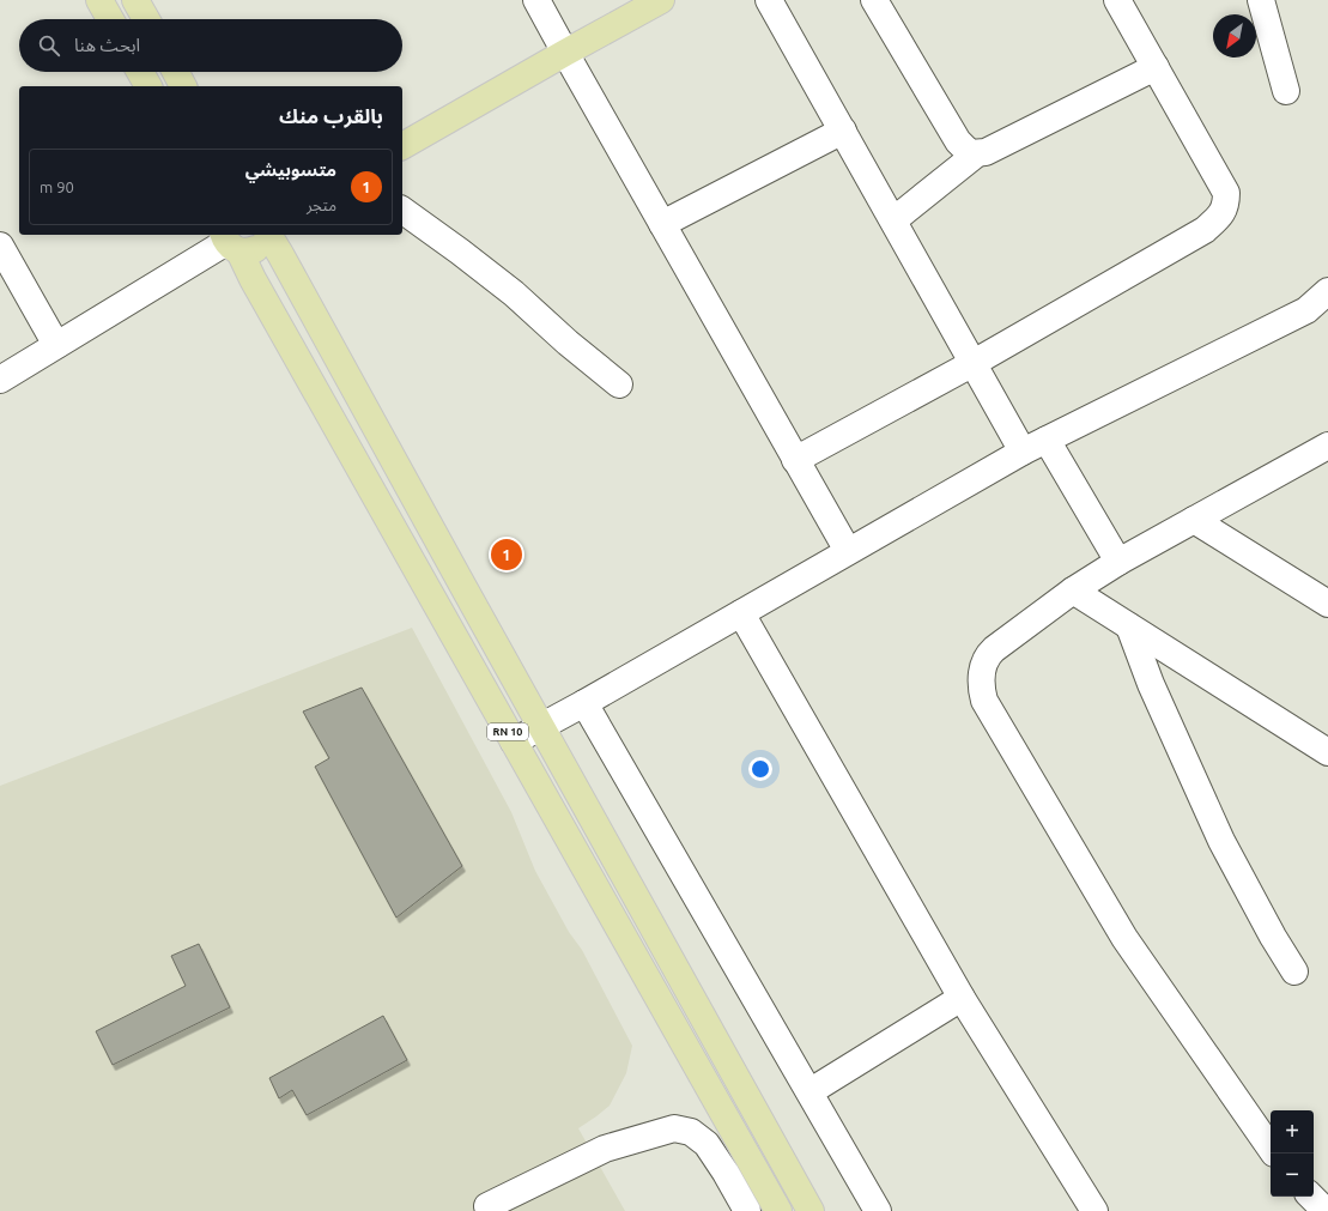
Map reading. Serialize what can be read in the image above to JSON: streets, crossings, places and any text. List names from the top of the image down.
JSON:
{
  "streets": {
    "main road": ["RN 10"]
  },
  "north": "bottom left",
  "page": {
    "search": "ابحث هنا",
    "heading": "بالقرب منك",
    "list": [
      {
        "mark": "1",
        "name": "متسوبيشي",
        "note": "متجر",
        "value": "90 m"
      }
    ],
    "pins": "1",
    "map_buttons": ["+", "−"]
  }
}
